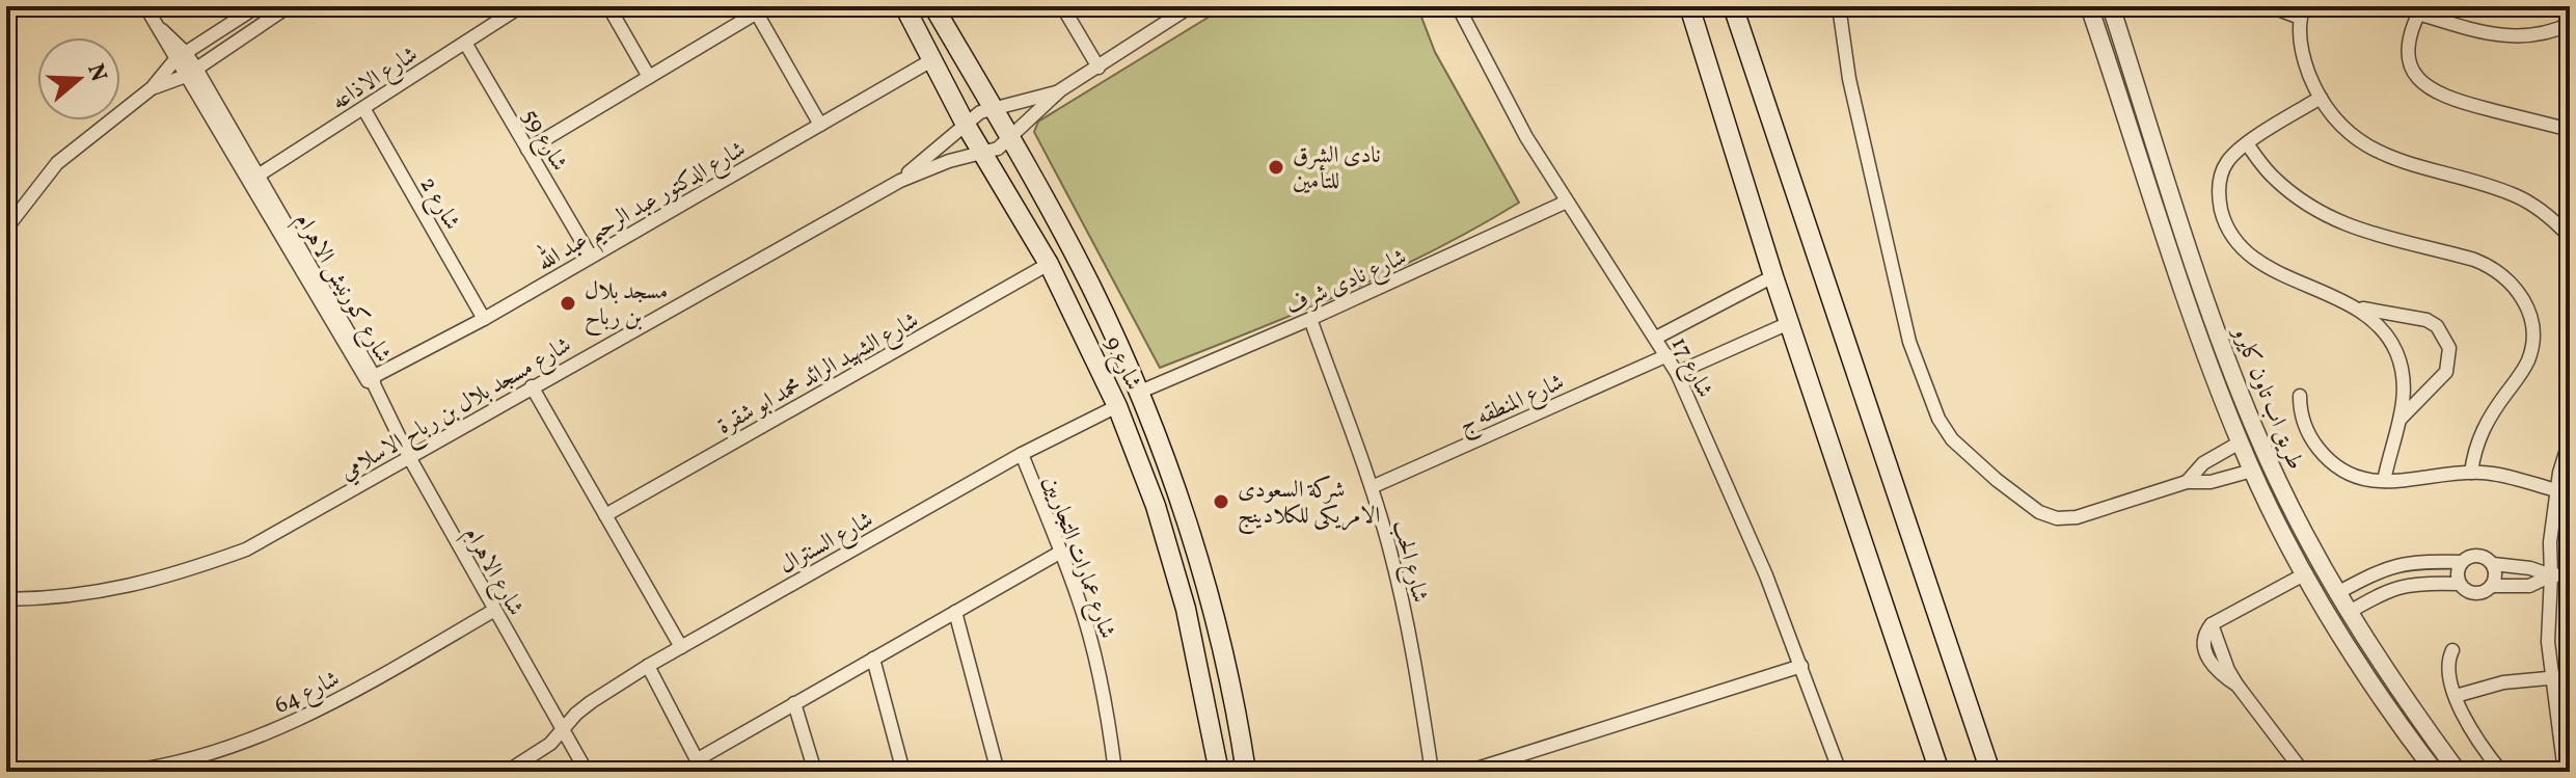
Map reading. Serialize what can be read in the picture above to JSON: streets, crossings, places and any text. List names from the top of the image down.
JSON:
{
  "streets": {
    "main road": ["شارع 9"],
    "street": [
      "شارع الاذاعه",
      "شارع 59",
      "شارع 2",
      "شارع الدكتور عبد الرحيم عبد الله",
      "شارع نادى شرف",
      "شارع كورنيش الاهرام",
      "شارع 17",
      "شارع الشهيد الرائد محمد ابو شقرة",
      "طريق اب تاون كايرو",
      "شارع المنطقه ج",
      "شارع مسجد بلال بن رباح الاسلامي",
      "شارع السنترال",
      "شارع عمارات التجاريين",
      "شارع الحب",
      "شارع الاهرام",
      "شارع 64"
    ]
  },
  "crossings": [
    ["شارع الاذاعه", "شارع 59"],
    ["شارع الاذاعه", "شارع 2"],
    ["شارع الاذاعه", "شارع كورنيش الاهرام"],
    ["شارع 59", "شارع الدكتور عبد الرحيم عبد الله"],
    ["شارع 2", "شارع الدكتور عبد الرحيم عبد الله"],
    ["شارع الدكتور عبد الرحيم عبد الله", "شارع كورنيش الاهرام"],
    ["شارع الدكتور عبد الرحيم عبد الله", "شارع 9"],
    ["شارع الدكتور عبد الرحيم عبد الله", "شارع الاهرام"],
    ["شارع نادى شرف", "شارع 9"],
    ["شارع نادى شرف", "شارع 17"],
    ["شارع نادى شرف", "شارع الحب"],
    ["شارع كورنيش الاهرام", "شارع الاهرام"],
    ["شارع 9", "شارع الشهيد الرائد محمد ابو شقرة"],
    ["شارع 9", "شارع مسجد بلال بن رباح الاسلامي"],
    ["شارع 9", "شارع السنترال"],
    ["شارع 17", "شارع المنطقه ج"],
    ["شارع المنطقه ج", "شارع الحب"],
    ["شارع مسجد بلال بن رباح الاسلامي", "شارع الاهرام"],
    ["شارع السنترال", "شارع عمارات التجاريين"],
    ["شارع السنترال", "شارع الاهرام"],
    ["شارع الاهرام", "شارع 64"]
  ],
  "places": ["نادى الشرق للتأمين", "مسجد بلال بن رباح", "شركة السعودى الامريكى للكلادينج"],
  "north": "right"
}
